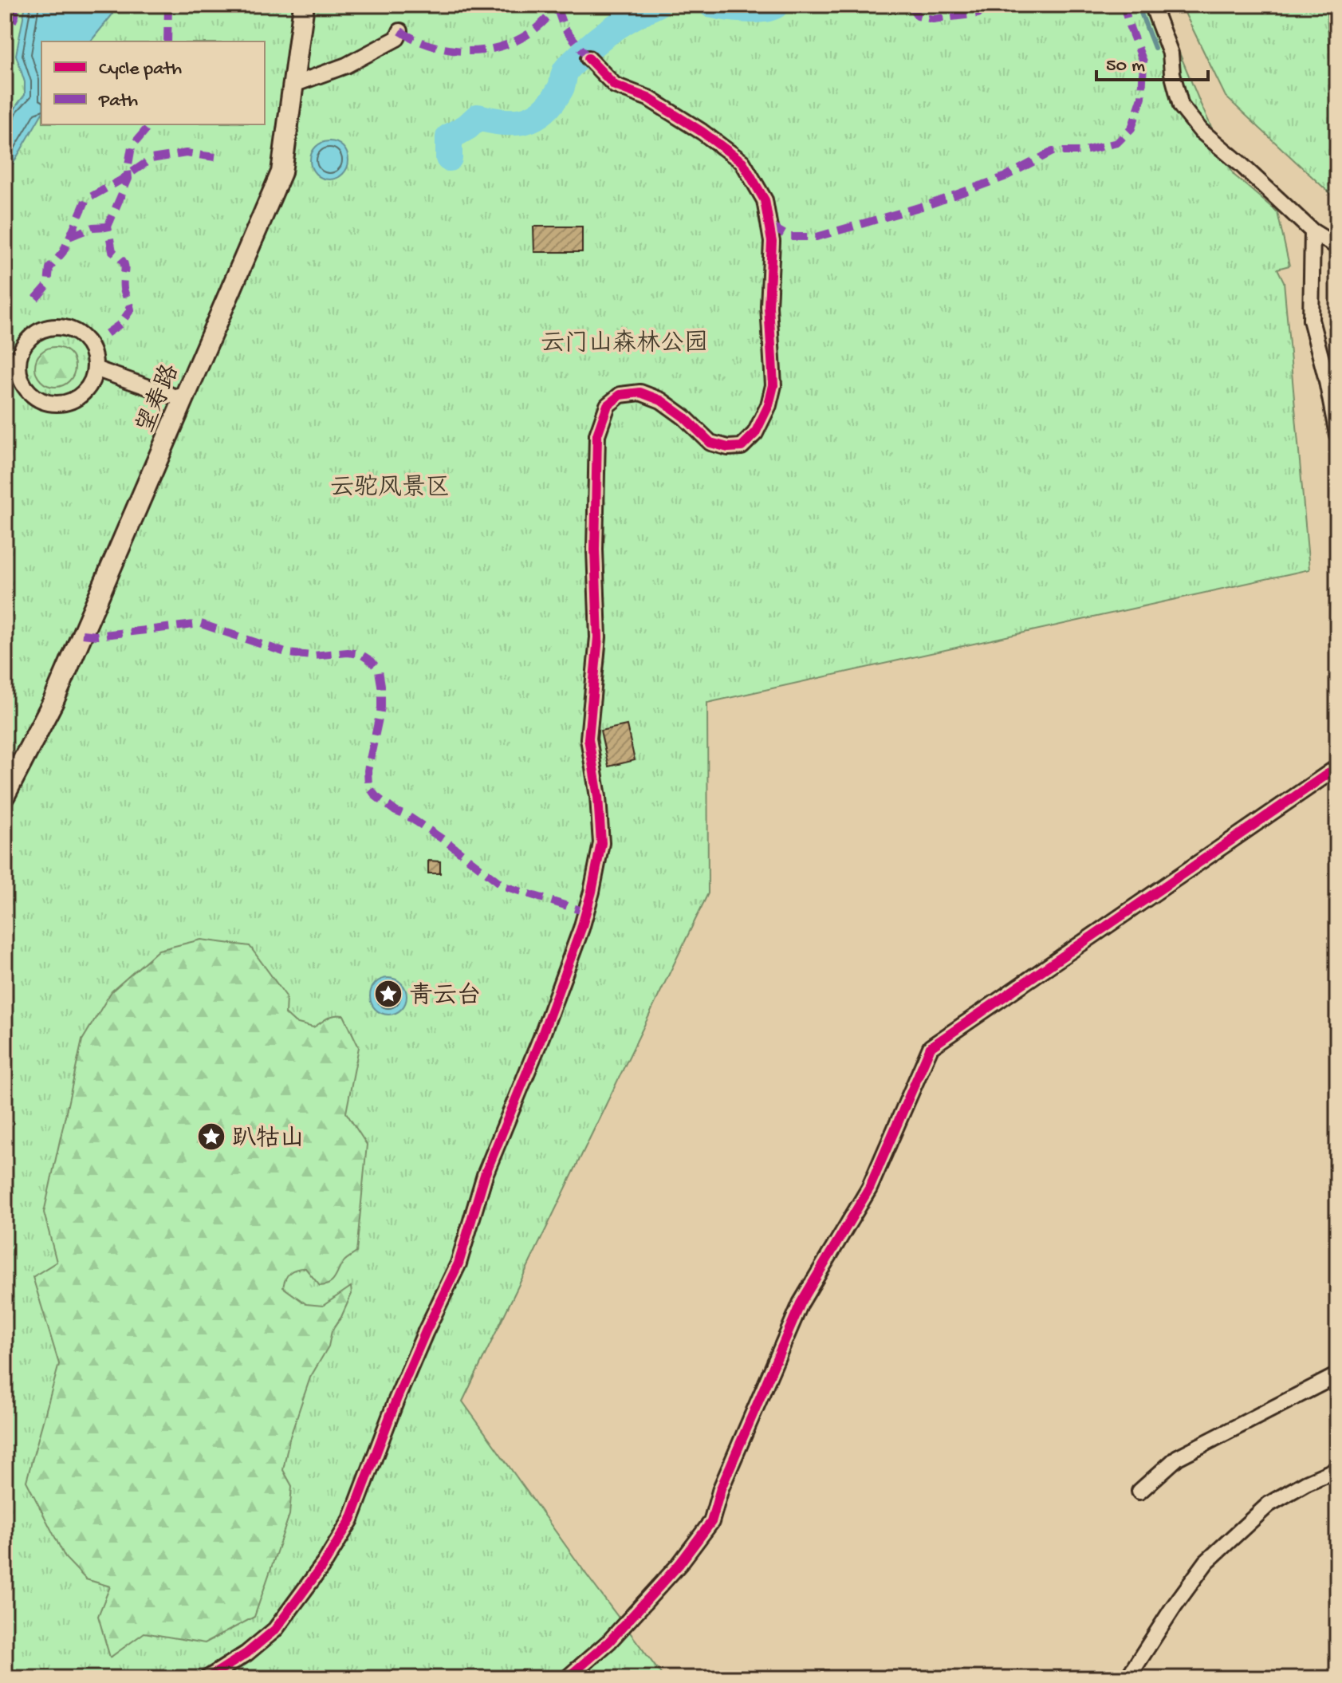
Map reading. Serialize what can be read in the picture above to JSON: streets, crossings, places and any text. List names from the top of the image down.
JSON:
{
  "streets": {
    "street": ["望寿路"]
  },
  "parks": ["云门山森林公园", "云驼风景区"],
  "places": {
    "place": ["青云台", "趴牯山"]
  },
  "legend": ["Cycle path", "Path"],
  "scale_bar": "50 m"
}
